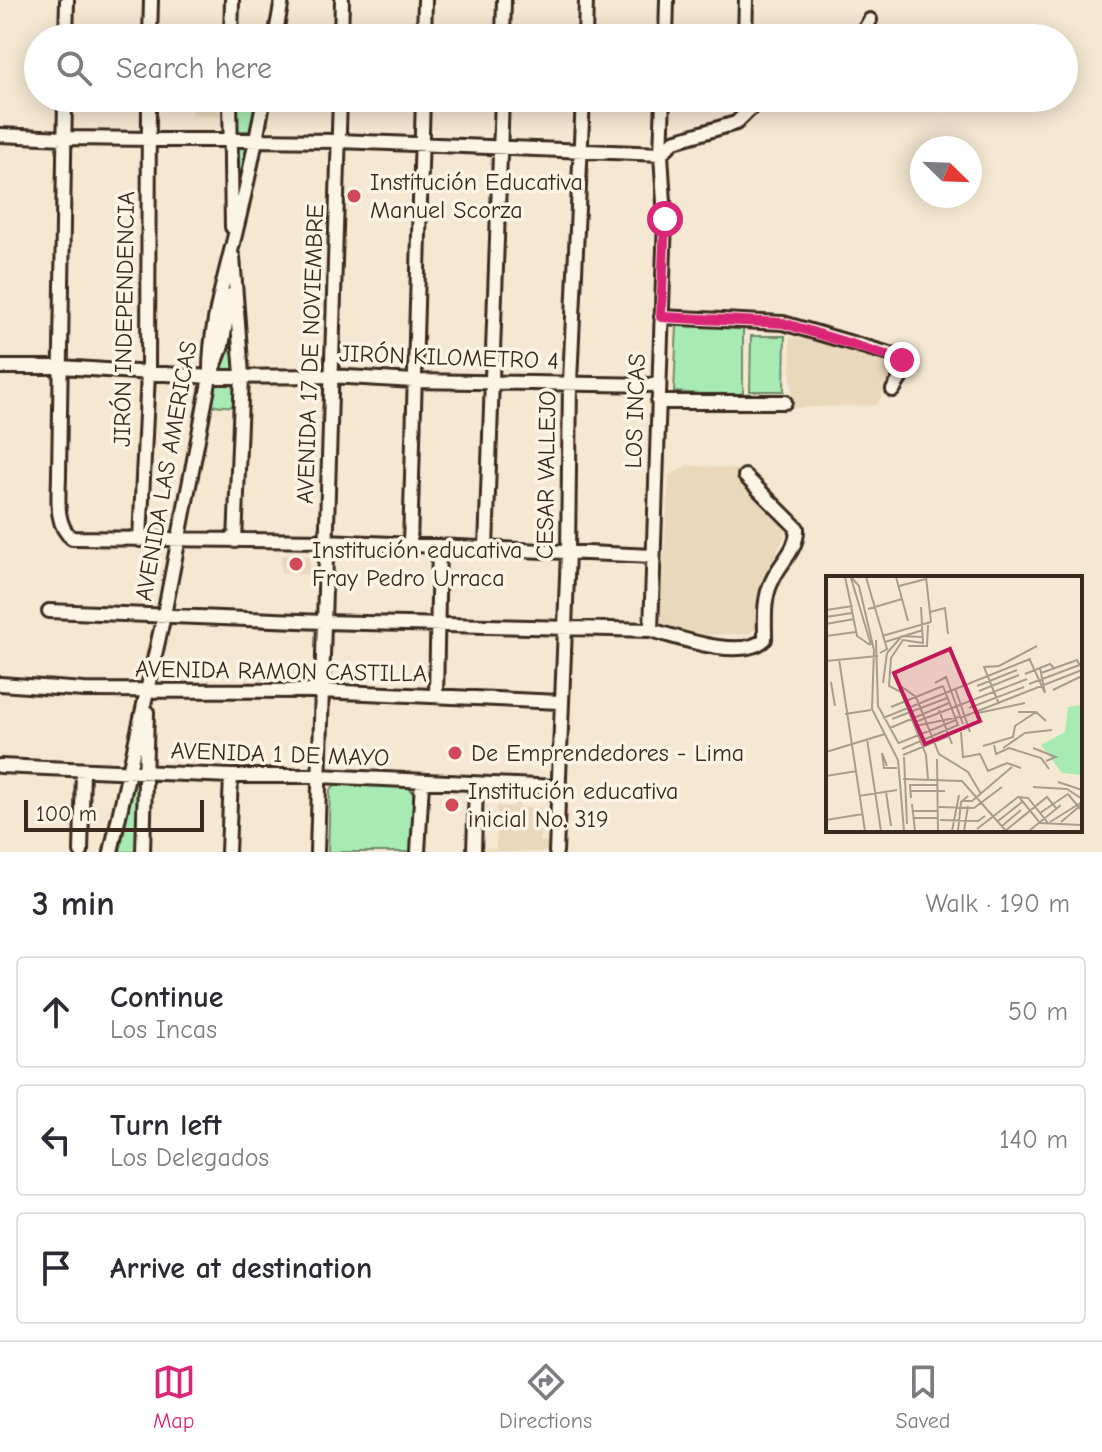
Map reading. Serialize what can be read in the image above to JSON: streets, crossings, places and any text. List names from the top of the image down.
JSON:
{
  "streets": {
    "street": [
      "JIRÓN INDEPENDENCIA",
      "AVENIDA 17 DE NOVIEMBRE",
      "JIRÓN KILOMETRO 4",
      "LOS INCAS",
      "AVENIDA LAS AMERICAS",
      "CESAR VALLEJO",
      "AVENIDA RAMON CASTILLA",
      "AVENIDA 1 DE MAYO"
    ]
  },
  "crossings": [
    ["JIRÓN INDEPENDENCIA", "JIRÓN KILOMETRO 4"],
    ["AVENIDA 17 DE NOVIEMBRE", "JIRÓN KILOMETRO 4"],
    ["AVENIDA 17 DE NOVIEMBRE", "AVENIDA RAMON CASTILLA"],
    ["AVENIDA 17 DE NOVIEMBRE", "AVENIDA 1 DE MAYO"],
    ["JIRÓN KILOMETRO 4", "LOS INCAS"],
    ["JIRÓN KILOMETRO 4", "AVENIDA LAS AMERICAS"],
    ["JIRÓN KILOMETRO 4", "CESAR VALLEJO"],
    ["AVENIDA LAS AMERICAS", "AVENIDA RAMON CASTILLA"],
    ["AVENIDA LAS AMERICAS", "AVENIDA 1 DE MAYO"],
    ["CESAR VALLEJO", "AVENIDA RAMON CASTILLA"],
    ["CESAR VALLEJO", "AVENIDA 1 DE MAYO"]
  ],
  "places": [
    "Institución Educativa Manuel Scorza",
    "Institución educativa Fray Pedro Urraca",
    "De Emprendedores - Lima",
    "Institución educativa inicial No. 319"
  ],
  "scale_bar": "100 m",
  "north": "bottom right",
  "page": {
    "search": "Search here",
    "scale": "100 m",
    "heading": ["3 min", "Walk · 190 m"],
    "list": [
      ["Continue", "Los Incas", "50 m"],
      ["Turn left", "Los Delegados", "140 m"],
      "Arrive at destination"
    ],
    "nav": ["Map", "Directions", "Saved"]
  }
}
